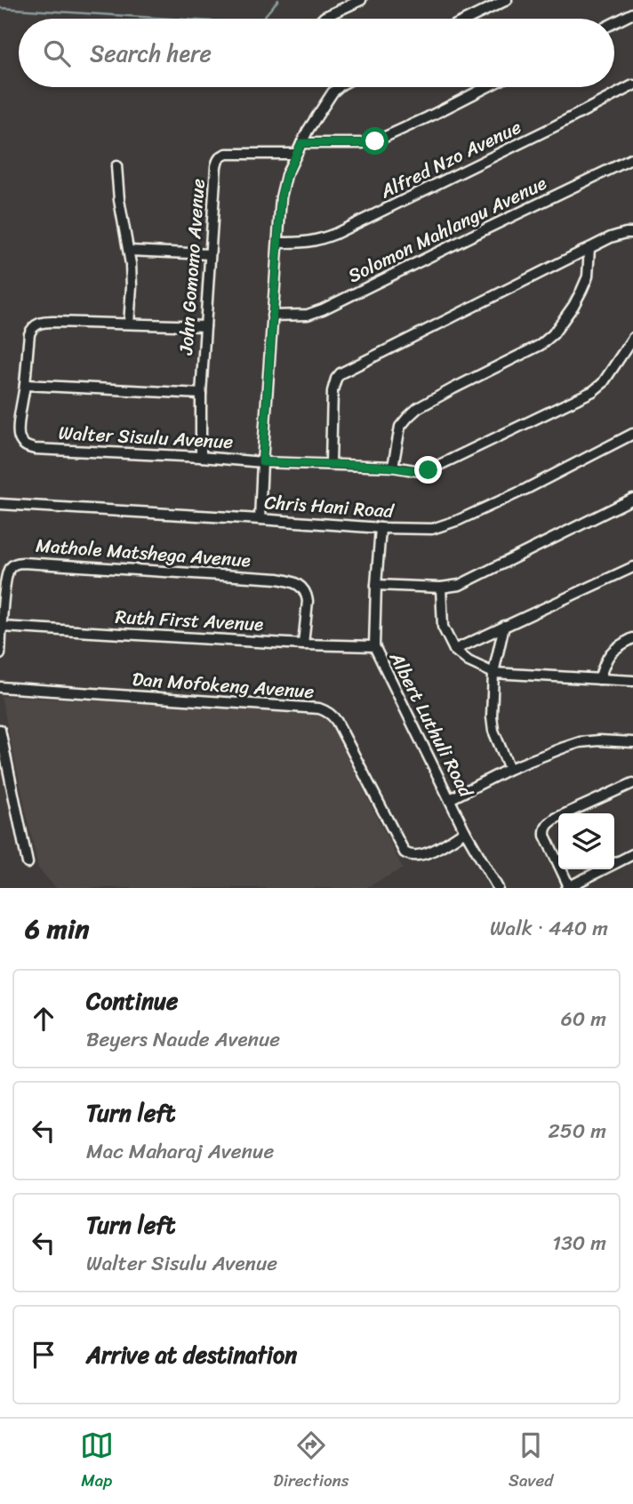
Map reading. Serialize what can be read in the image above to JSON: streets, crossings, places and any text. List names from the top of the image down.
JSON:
{
  "streets": {
    "street": [
      "Alfred Nzo Avenue",
      "Solomon Mahlangu Avenue",
      "John Gomomo Avenue",
      "Walter Sisulu Avenue",
      "Chris Hani Road",
      "Mathole Matshega Avenue",
      "Ruth First Avenue",
      "Dan Mofokeng Avenue",
      "Albert Luthuli Road"
    ]
  },
  "crossings": [
    ["John Gomomo Avenue", "Walter Sisulu Avenue"],
    ["Chris Hani Road", "Albert Luthuli Road"],
    ["Mathole Matshega Avenue", "Ruth First Avenue"],
    ["Ruth First Avenue", "Albert Luthuli Road"],
    ["Dan Mofokeng Avenue", "Albert Luthuli Road"]
  ],
  "page": {
    "search": "Search here",
    "heading": ["6 min", "Walk · 440 m"],
    "list": [
      ["Continue", "Beyers Naude Avenue", "60 m"],
      ["Turn left", "Mac Maharaj Avenue", "250 m"],
      ["Turn left", "Walter Sisulu Avenue", "130 m"],
      "Arrive at destination"
    ],
    "nav": ["Map", "Directions", "Saved"]
  }
}
